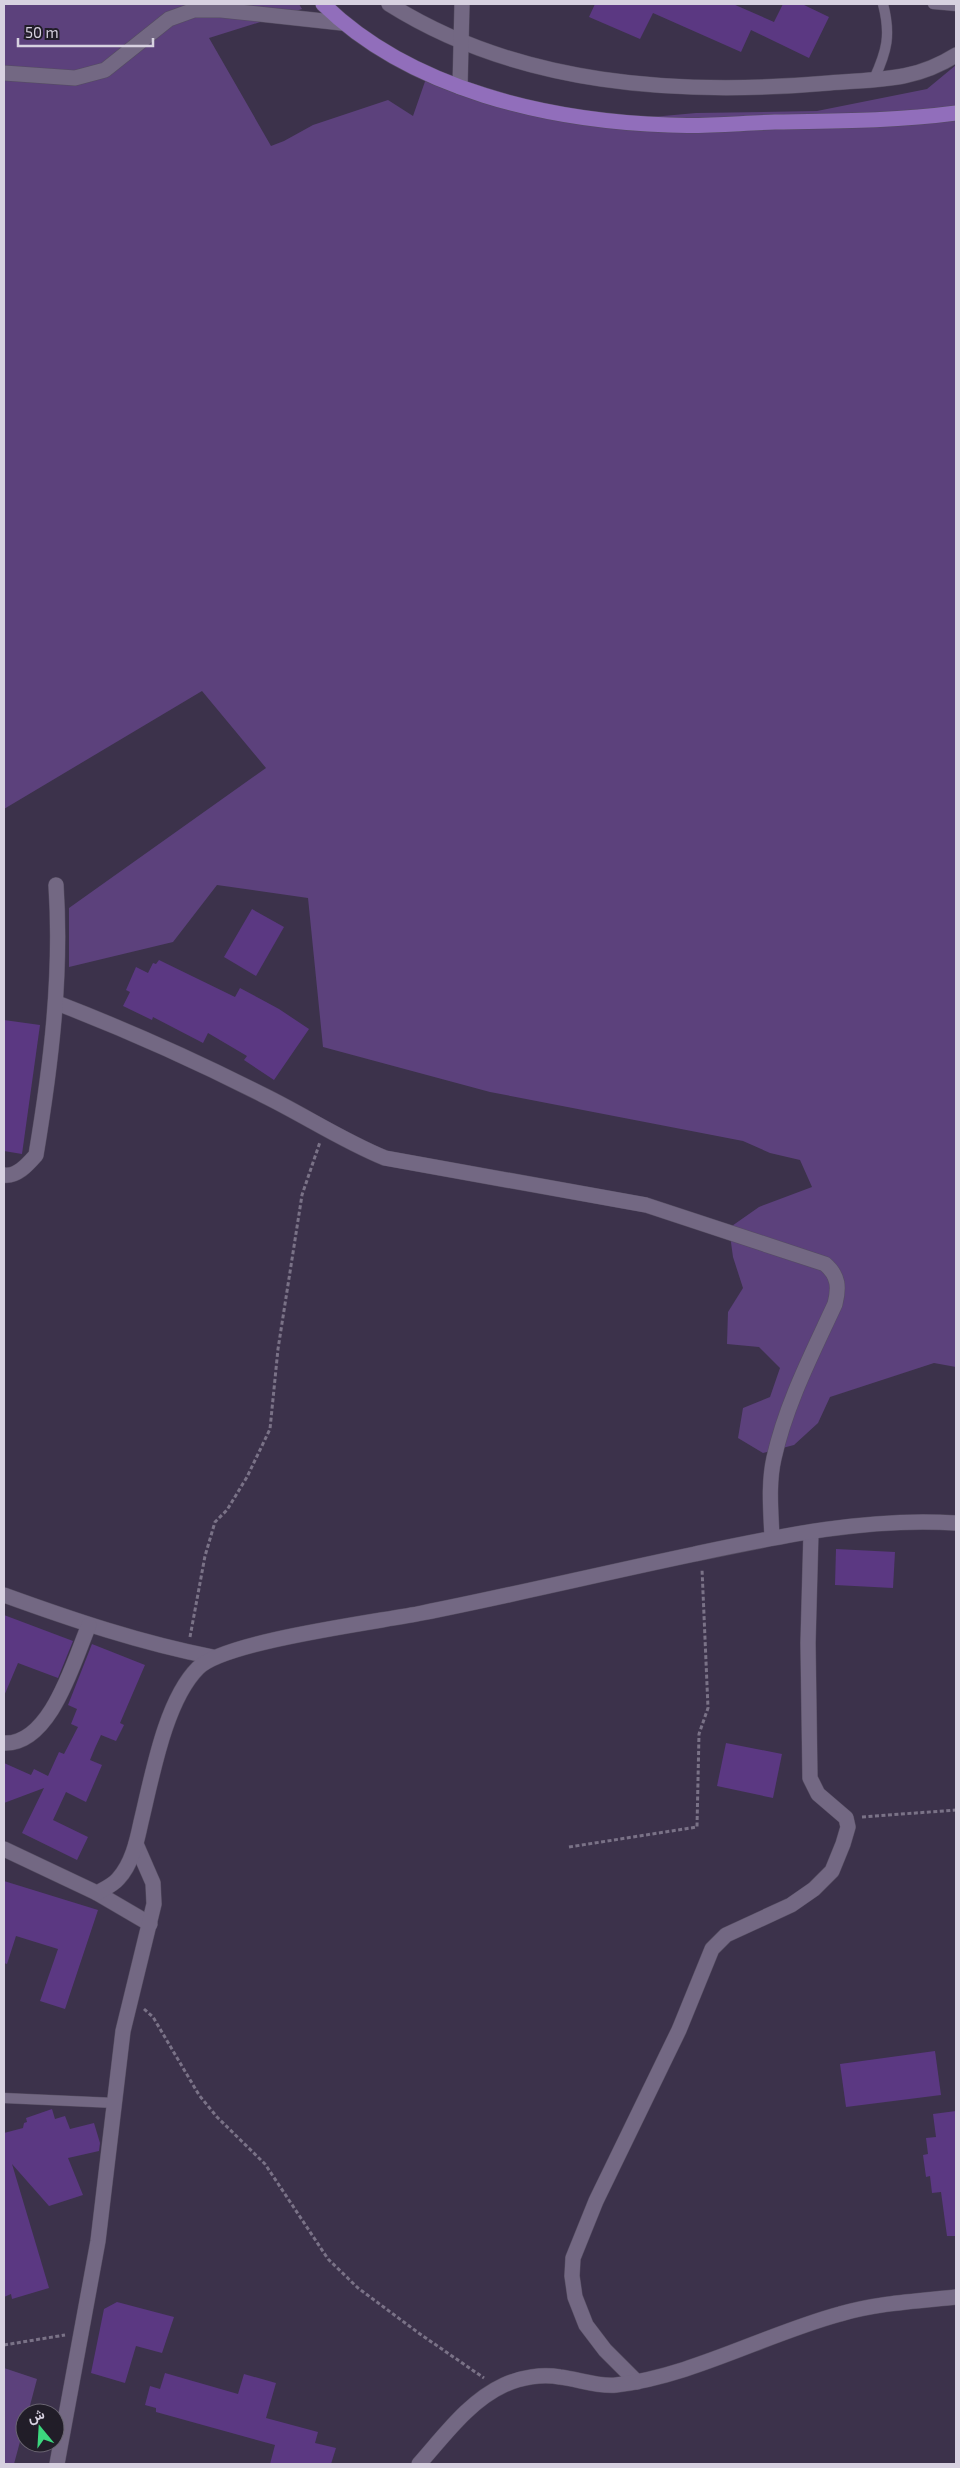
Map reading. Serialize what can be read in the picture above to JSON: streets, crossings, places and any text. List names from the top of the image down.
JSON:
{
  "scale_bar": "50 m",
  "north": "top"
}
